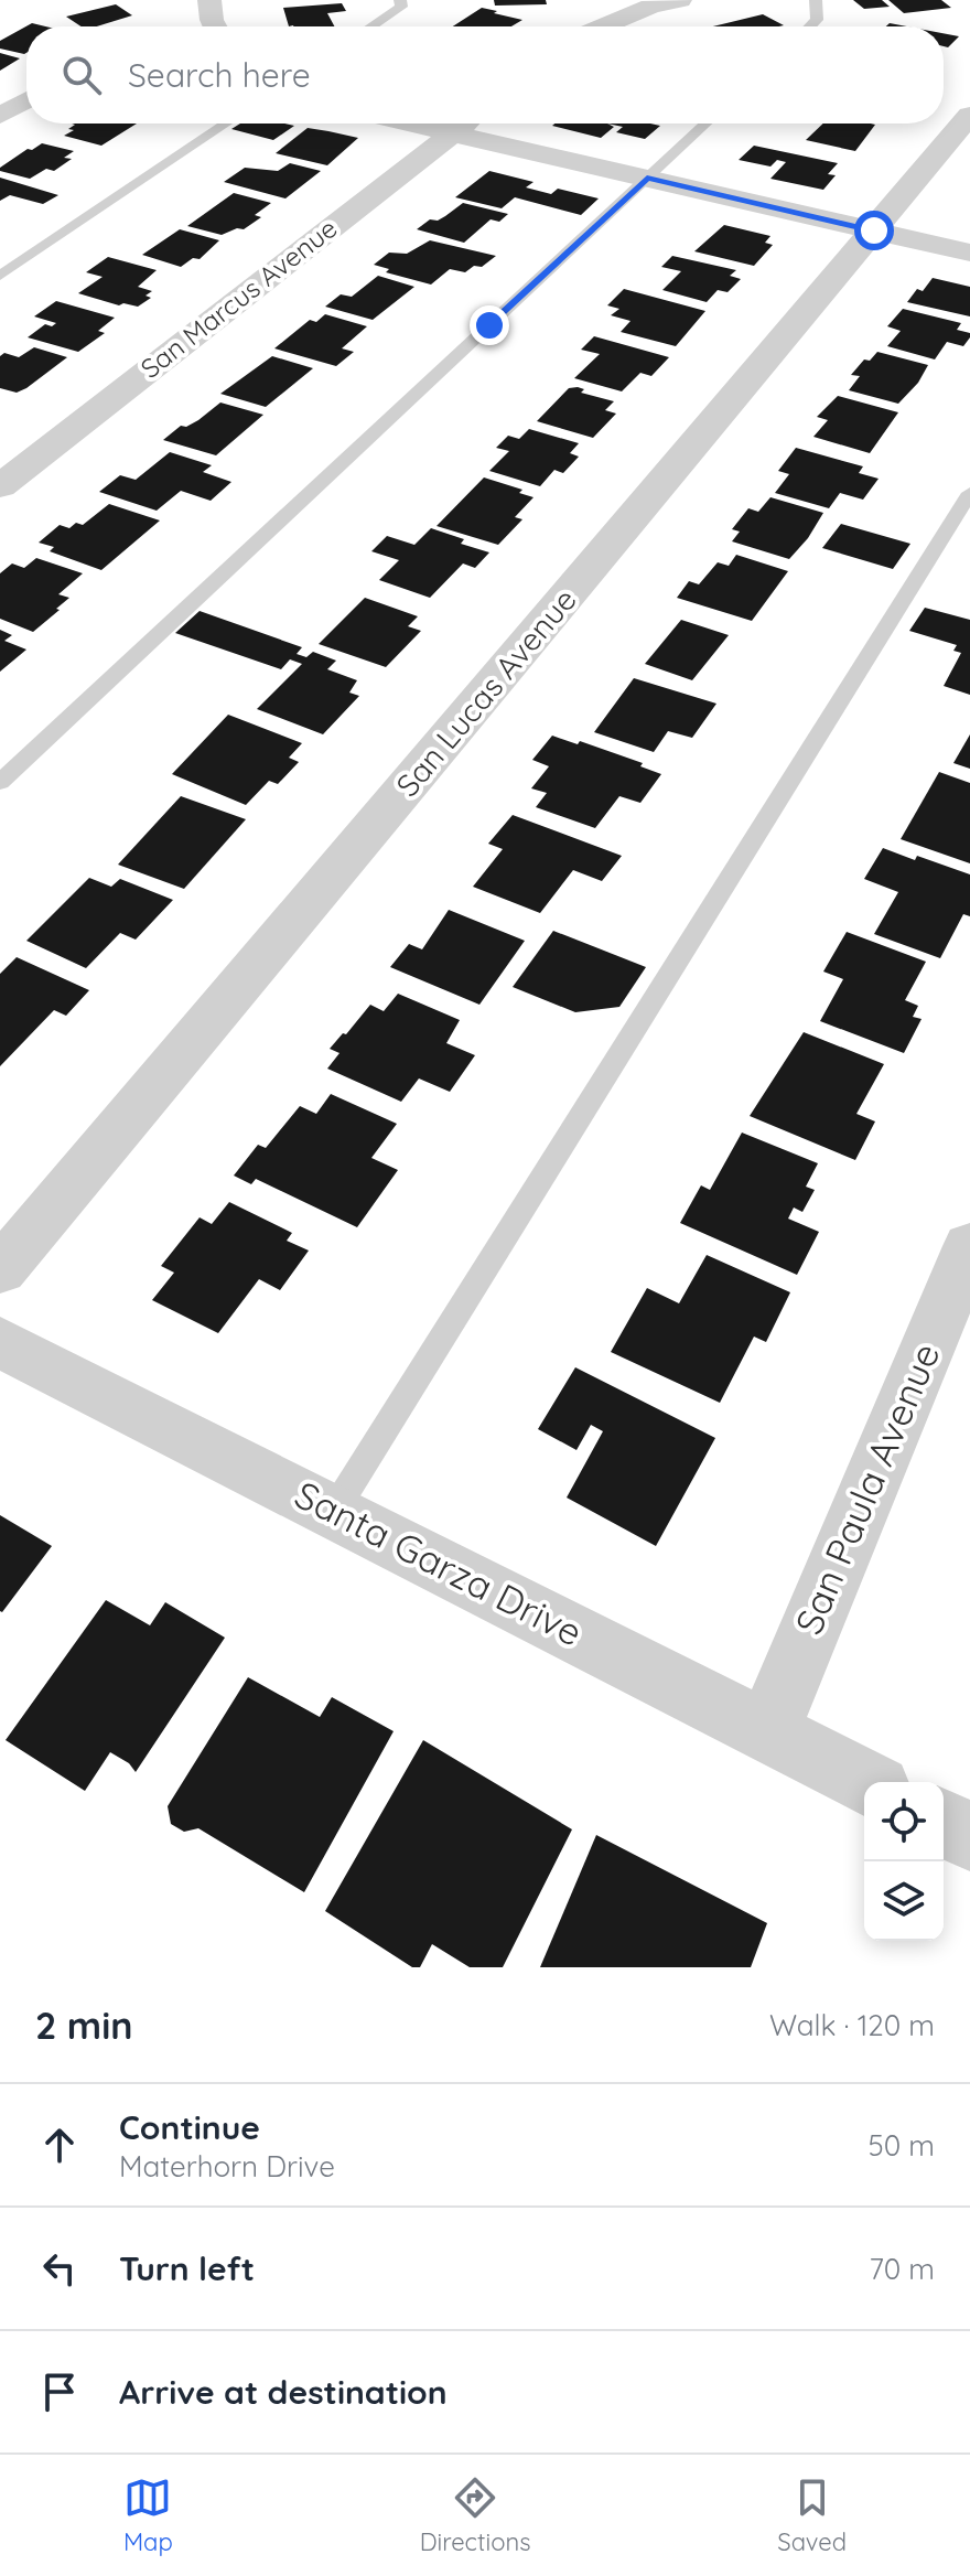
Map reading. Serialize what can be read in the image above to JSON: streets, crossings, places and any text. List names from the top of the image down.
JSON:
{
  "streets": {
    "street": [
      "San Marcus Avenue",
      "San Lucas Avenue",
      "San Paula Avenue",
      "Santa Garza Drive"
    ]
  },
  "crossings": [
    ["San Paula Avenue", "Santa Garza Drive"]
  ],
  "page": {
    "search": "Search here",
    "heading": ["2 min", "Walk · 120 m"],
    "list": [
      ["Continue", "Materhorn Drive", "50 m"],
      ["Turn left", "70 m"],
      "Arrive at destination"
    ],
    "nav": ["Map", "Directions", "Saved"]
  }
}
